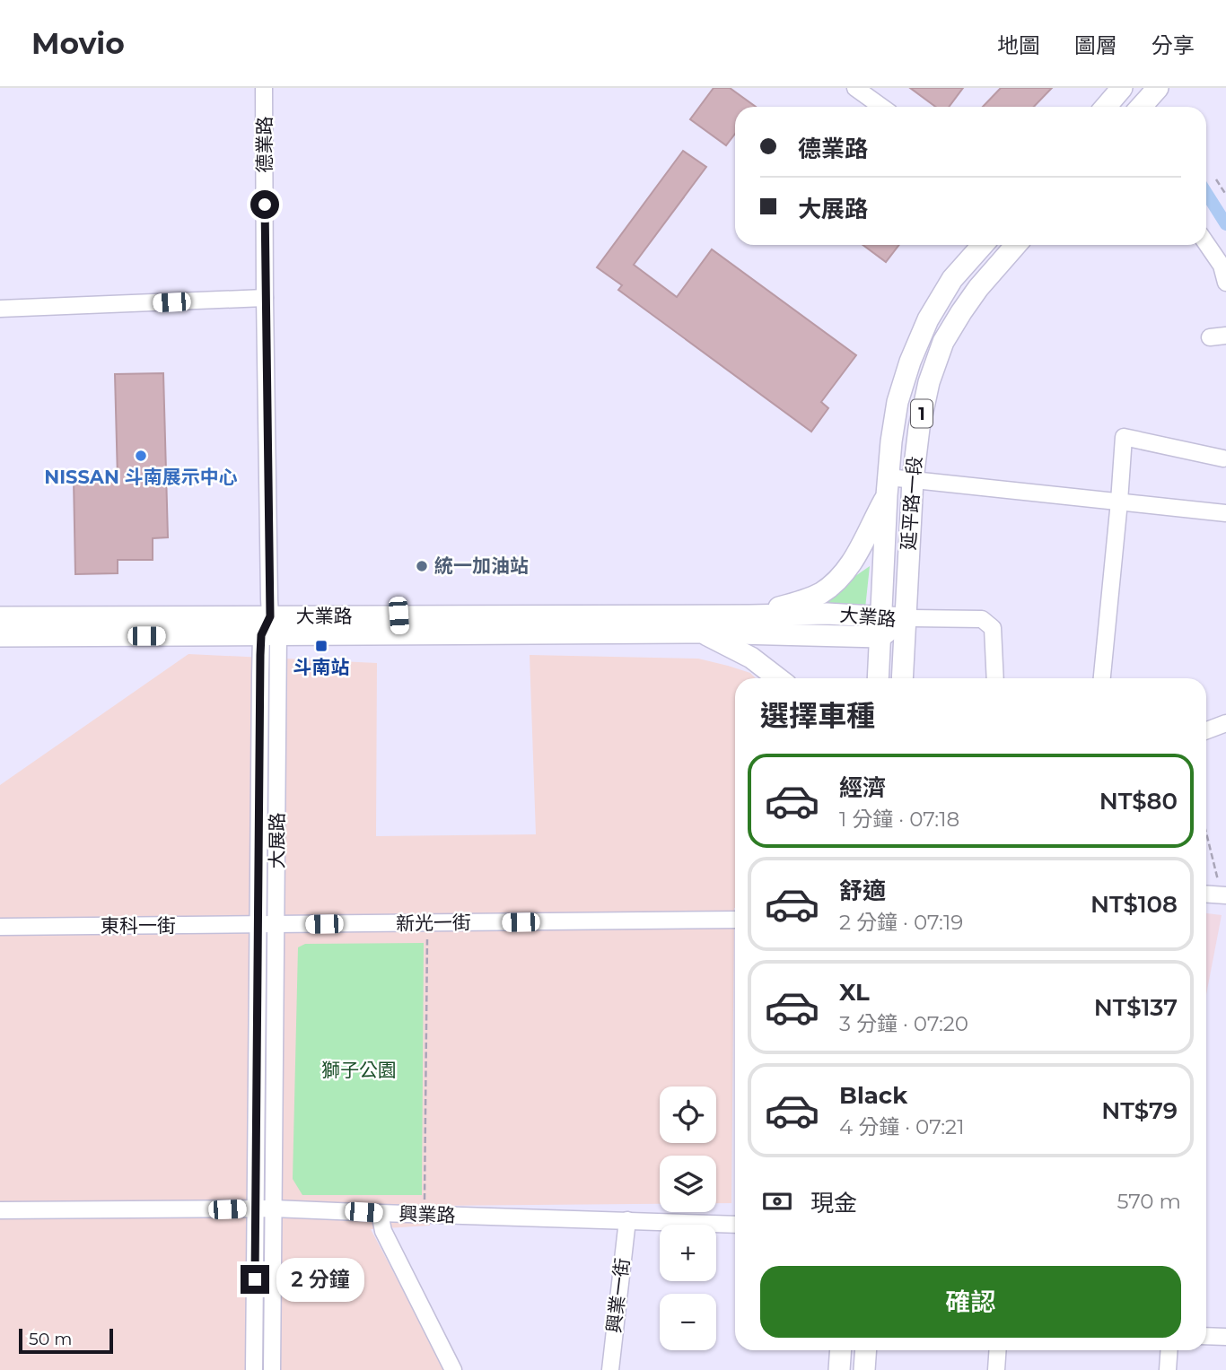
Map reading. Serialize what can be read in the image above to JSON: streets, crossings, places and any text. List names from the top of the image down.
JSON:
{
  "streets": {
    "main road": ["1", "延平路一段", "大業路"],
    "street": [
      "德業路",
      "大展路",
      "新光一街",
      "東科一街",
      "興業路",
      "興業一街"
    ]
  },
  "crossings": [
    ["德業路", "大業路"],
    ["德業路", "大展路"],
    ["延平路一段", "大業路"],
    ["大業路", "大展路"],
    ["大展路", "新光一街"],
    ["大展路", "東科一街"],
    ["大展路", "興業路"],
    ["新光一街", "東科一街"],
    ["興業路", "興業一街"]
  ],
  "parks": ["獅子公園"],
  "places": {
    "other": ["NISSAN 斗南展示中心", "統一加油站"],
    "transit": ["斗南站"]
  },
  "scale_bar": "50 m",
  "page": {
    "header": "Movio",
    "nav": ["地圖", "圖層", "分享"],
    "banner": ["德業路", "大展路"],
    "heading": "選擇車種",
    "list": [
      {
        "name": "經濟",
        "note": "1 分鐘 · 07:18",
        "value": "NT$80"
      },
      {
        "name": "舒適",
        "note": "2 分鐘 · 07:19",
        "value": "NT$108"
      },
      {
        "name": "XL",
        "note": "3 分鐘 · 07:20",
        "value": "NT$137"
      },
      {
        "name": "Black",
        "note": "4 分鐘 · 07:21",
        "value": "NT$79"
      }
    ],
    "map_buttons": ["+", "−"],
    "pay": ["現金", "570 m"],
    "buttons": "確認",
    "bubble": "2 分鐘",
    "scale": "50 m"
  }
}
